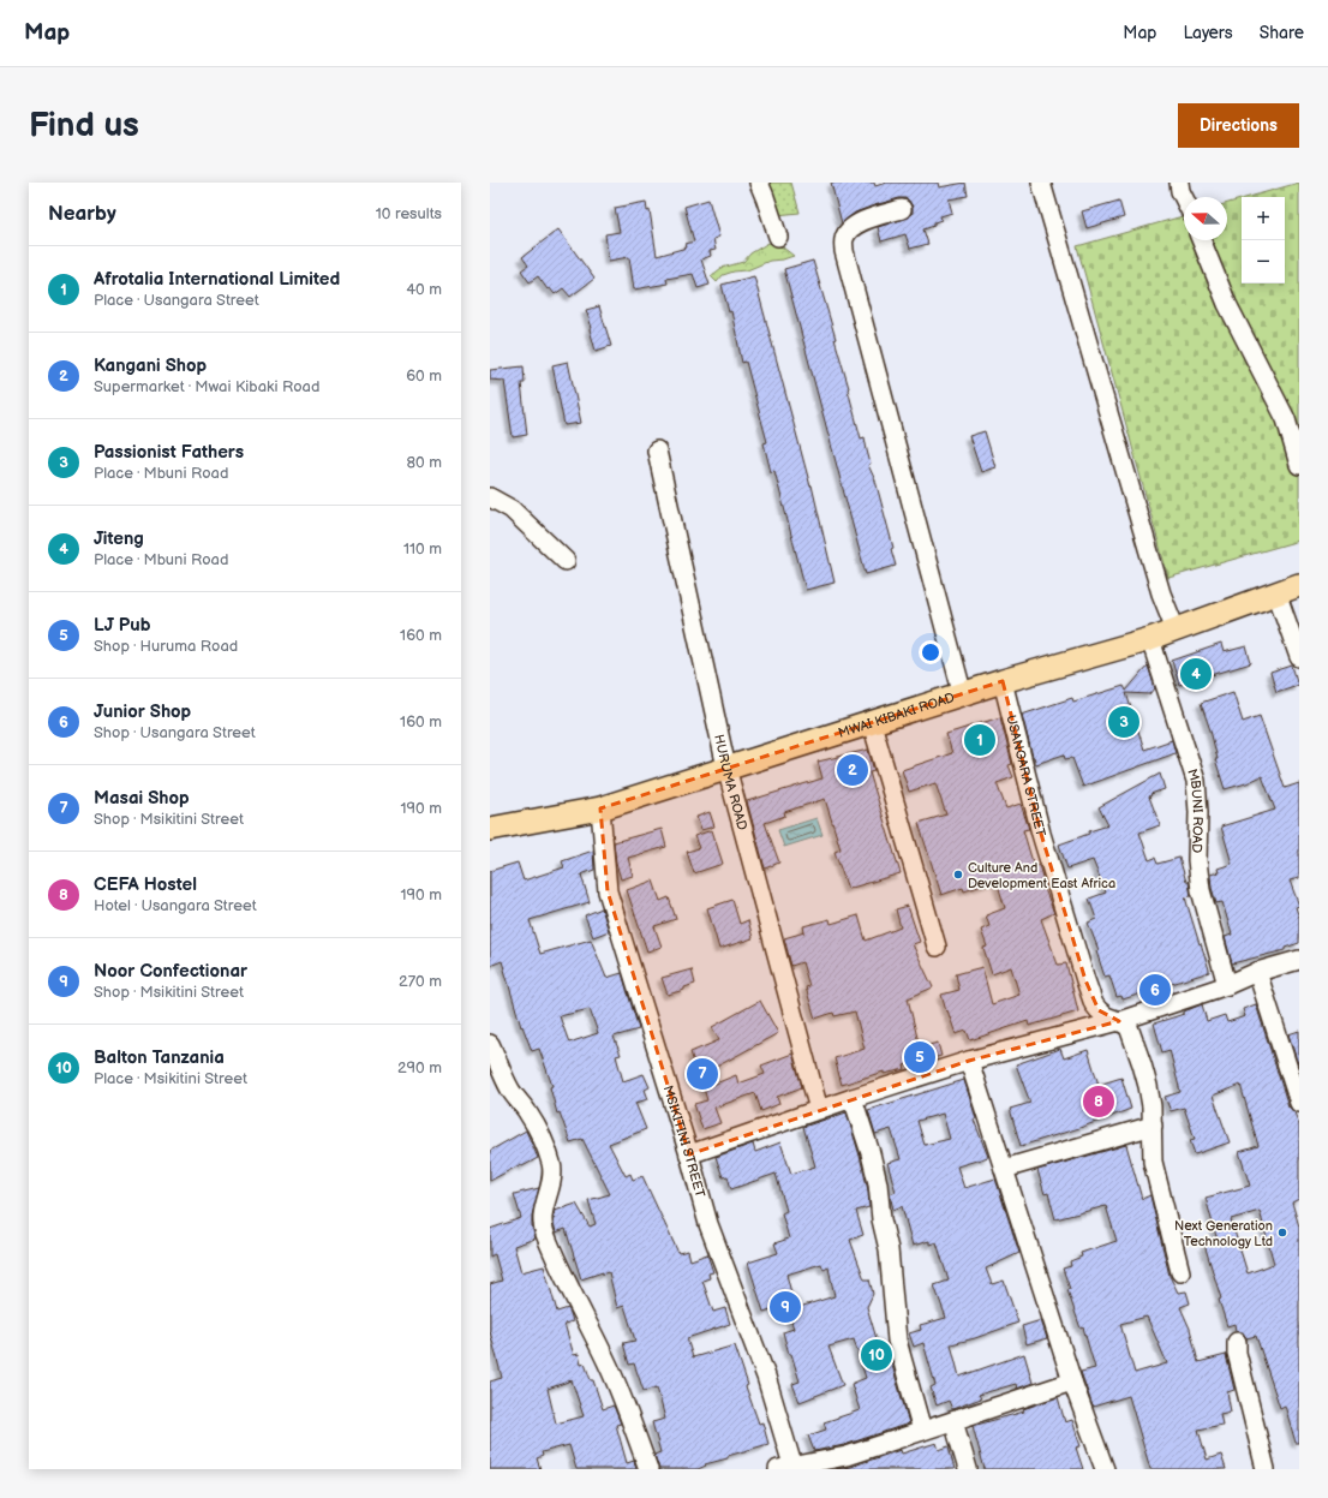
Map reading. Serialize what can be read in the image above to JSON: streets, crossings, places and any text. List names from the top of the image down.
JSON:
{
  "streets": {
    "main road": ["MWAI KIBAKI ROAD"],
    "street": [
      "USANGARA STREET",
      "HURUMA ROAD",
      "MBUNI ROAD",
      "MSIKITINI STREET"
    ]
  },
  "crossings": [
    ["MWAI KIBAKI ROAD", "USANGARA STREET"],
    ["MWAI KIBAKI ROAD", "HURUMA ROAD"],
    ["MWAI KIBAKI ROAD", "MBUNI ROAD"],
    ["MWAI KIBAKI ROAD", "MSIKITINI STREET"]
  ],
  "places": ["Culture And Development East Africa", "Next Generation Technology Ltd"],
  "north": "left",
  "page": {
    "header": "Map",
    "nav": ["Map", "Layers", "Share"],
    "buttons": "Directions",
    "title": "Find us",
    "heading": ["Nearby", "10 results"],
    "map_buttons": ["+", "−"],
    "list": [
      {
        "mark": "1",
        "name": "Afrotalia International Limited",
        "note": "Place · Usangara Street",
        "value": "40 m"
      },
      {
        "mark": "2",
        "name": "Kangani Shop",
        "note": "Supermarket · Mwai Kibaki Road",
        "value": "60 m"
      },
      {
        "mark": "3",
        "name": "Passionist Fathers",
        "note": "Place · Mbuni Road",
        "value": "80 m"
      },
      {
        "mark": "4",
        "name": "Jiteng",
        "note": "Place · Mbuni Road",
        "value": "110 m"
      },
      {
        "mark": "5",
        "name": "LJ Pub",
        "note": "Shop · Huruma Road",
        "value": "160 m"
      },
      {
        "mark": "6",
        "name": "Junior Shop",
        "note": "Shop · Usangara Street",
        "value": "160 m"
      },
      {
        "mark": "7",
        "name": "Masai Shop",
        "note": "Shop · Msikitini Street",
        "value": "190 m"
      },
      {
        "mark": "8",
        "name": "CEFA Hostel",
        "note": "Hotel · Usangara Street",
        "value": "190 m"
      },
      {
        "mark": "9",
        "name": "Noor Confectionar",
        "note": "Shop · Msikitini Street",
        "value": "270 m"
      },
      {
        "mark": "10",
        "name": "Balton Tanzania",
        "note": "Place · Msikitini Street",
        "value": "290 m"
      }
    ],
    "pins": [
      "4",
      "3",
      "1",
      "2",
      "6",
      "5",
      "7",
      "8",
      "9",
      "10"
    ]
  }
}
